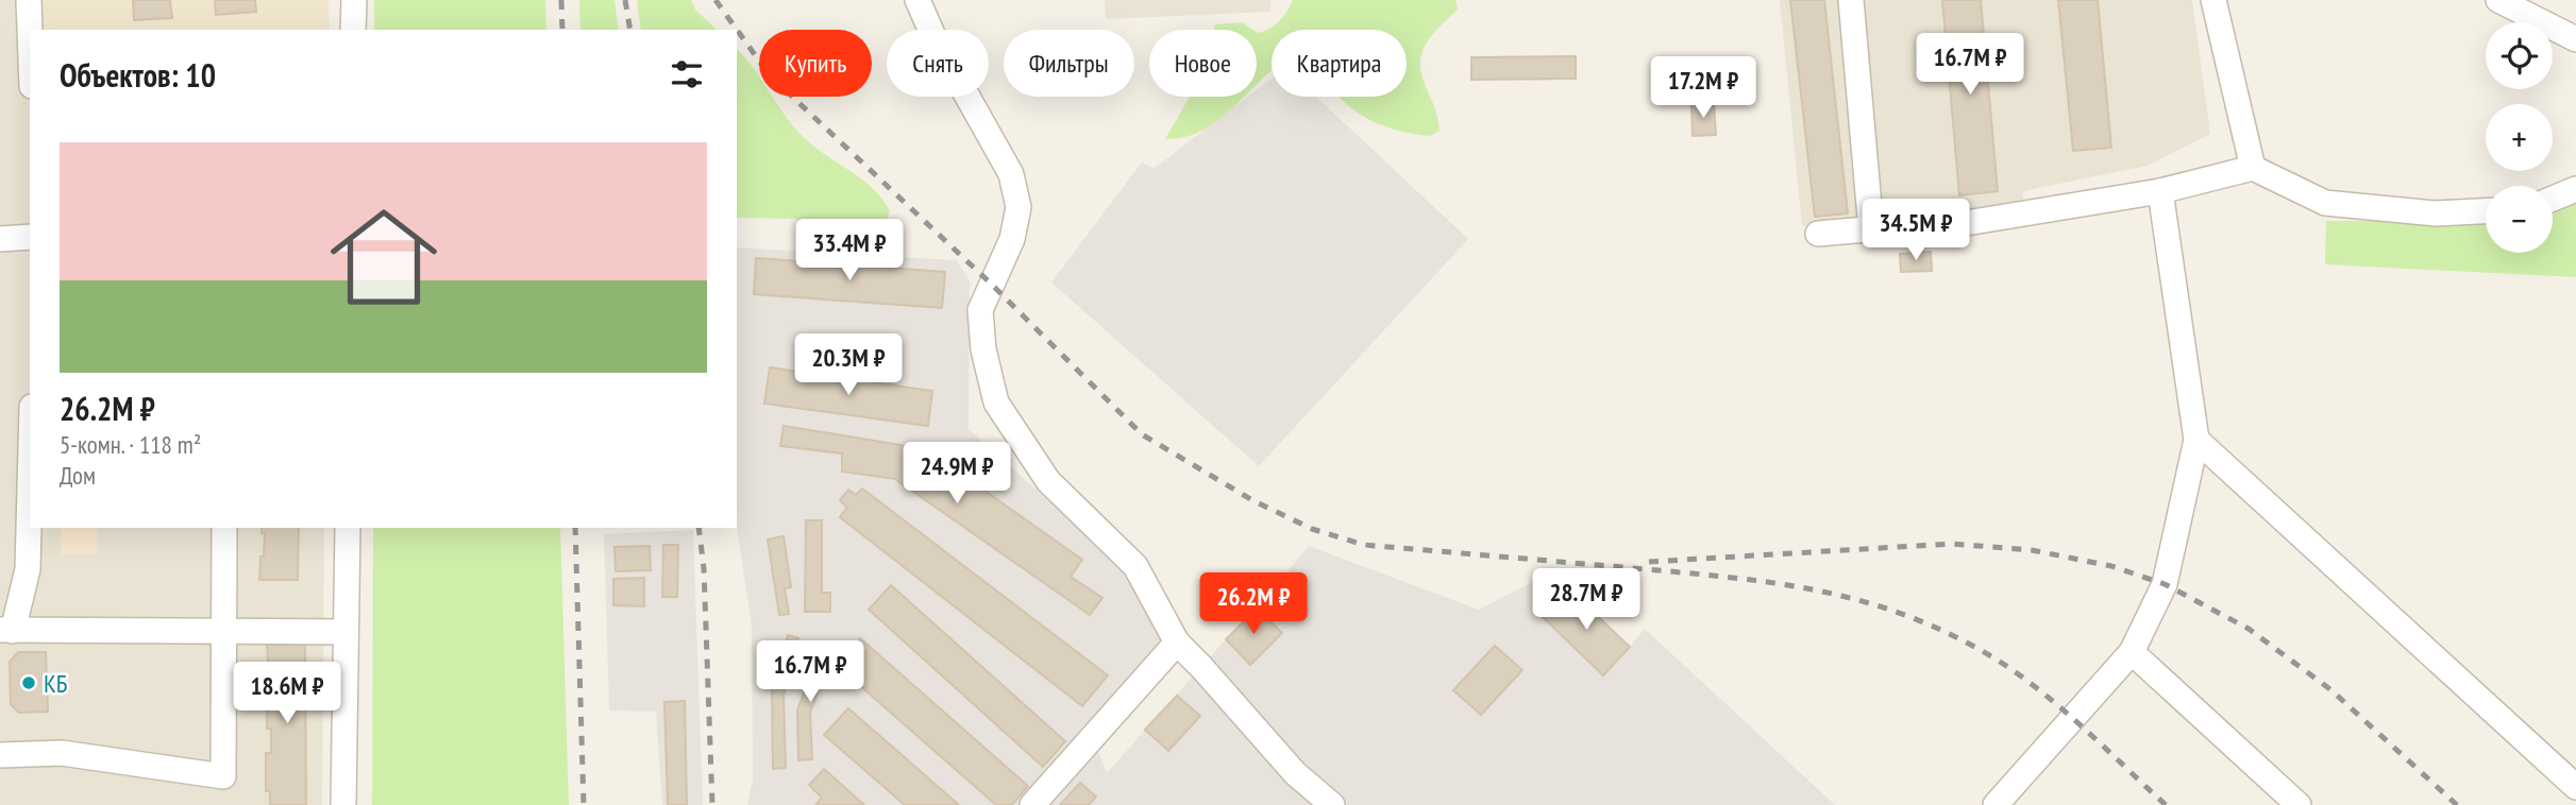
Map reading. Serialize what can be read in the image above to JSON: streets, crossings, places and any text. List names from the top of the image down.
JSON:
{
  "places": ["КБ"],
  "page": {
    "map_buttons": ["+", "−"],
    "chip": [
      "Купить",
      "Снять",
      "Фильтры",
      "Новое",
      "Квартира"
    ],
    "heading": "Объектов: 10",
    "price": [
      "16.7M ₽",
      "17.2M ₽",
      "34.5M ₽",
      "33.4M ₽",
      "20.3M ₽",
      "24.9M ₽",
      "28.7M ₽",
      "26.2M ₽",
      "16.7M ₽",
      "18.6M ₽"
    ],
    "list": [
      {
        "name": "26.2M ₽",
        "note": "5-комн. · 118 m² · Дом"
      }
    ]
  }
}
